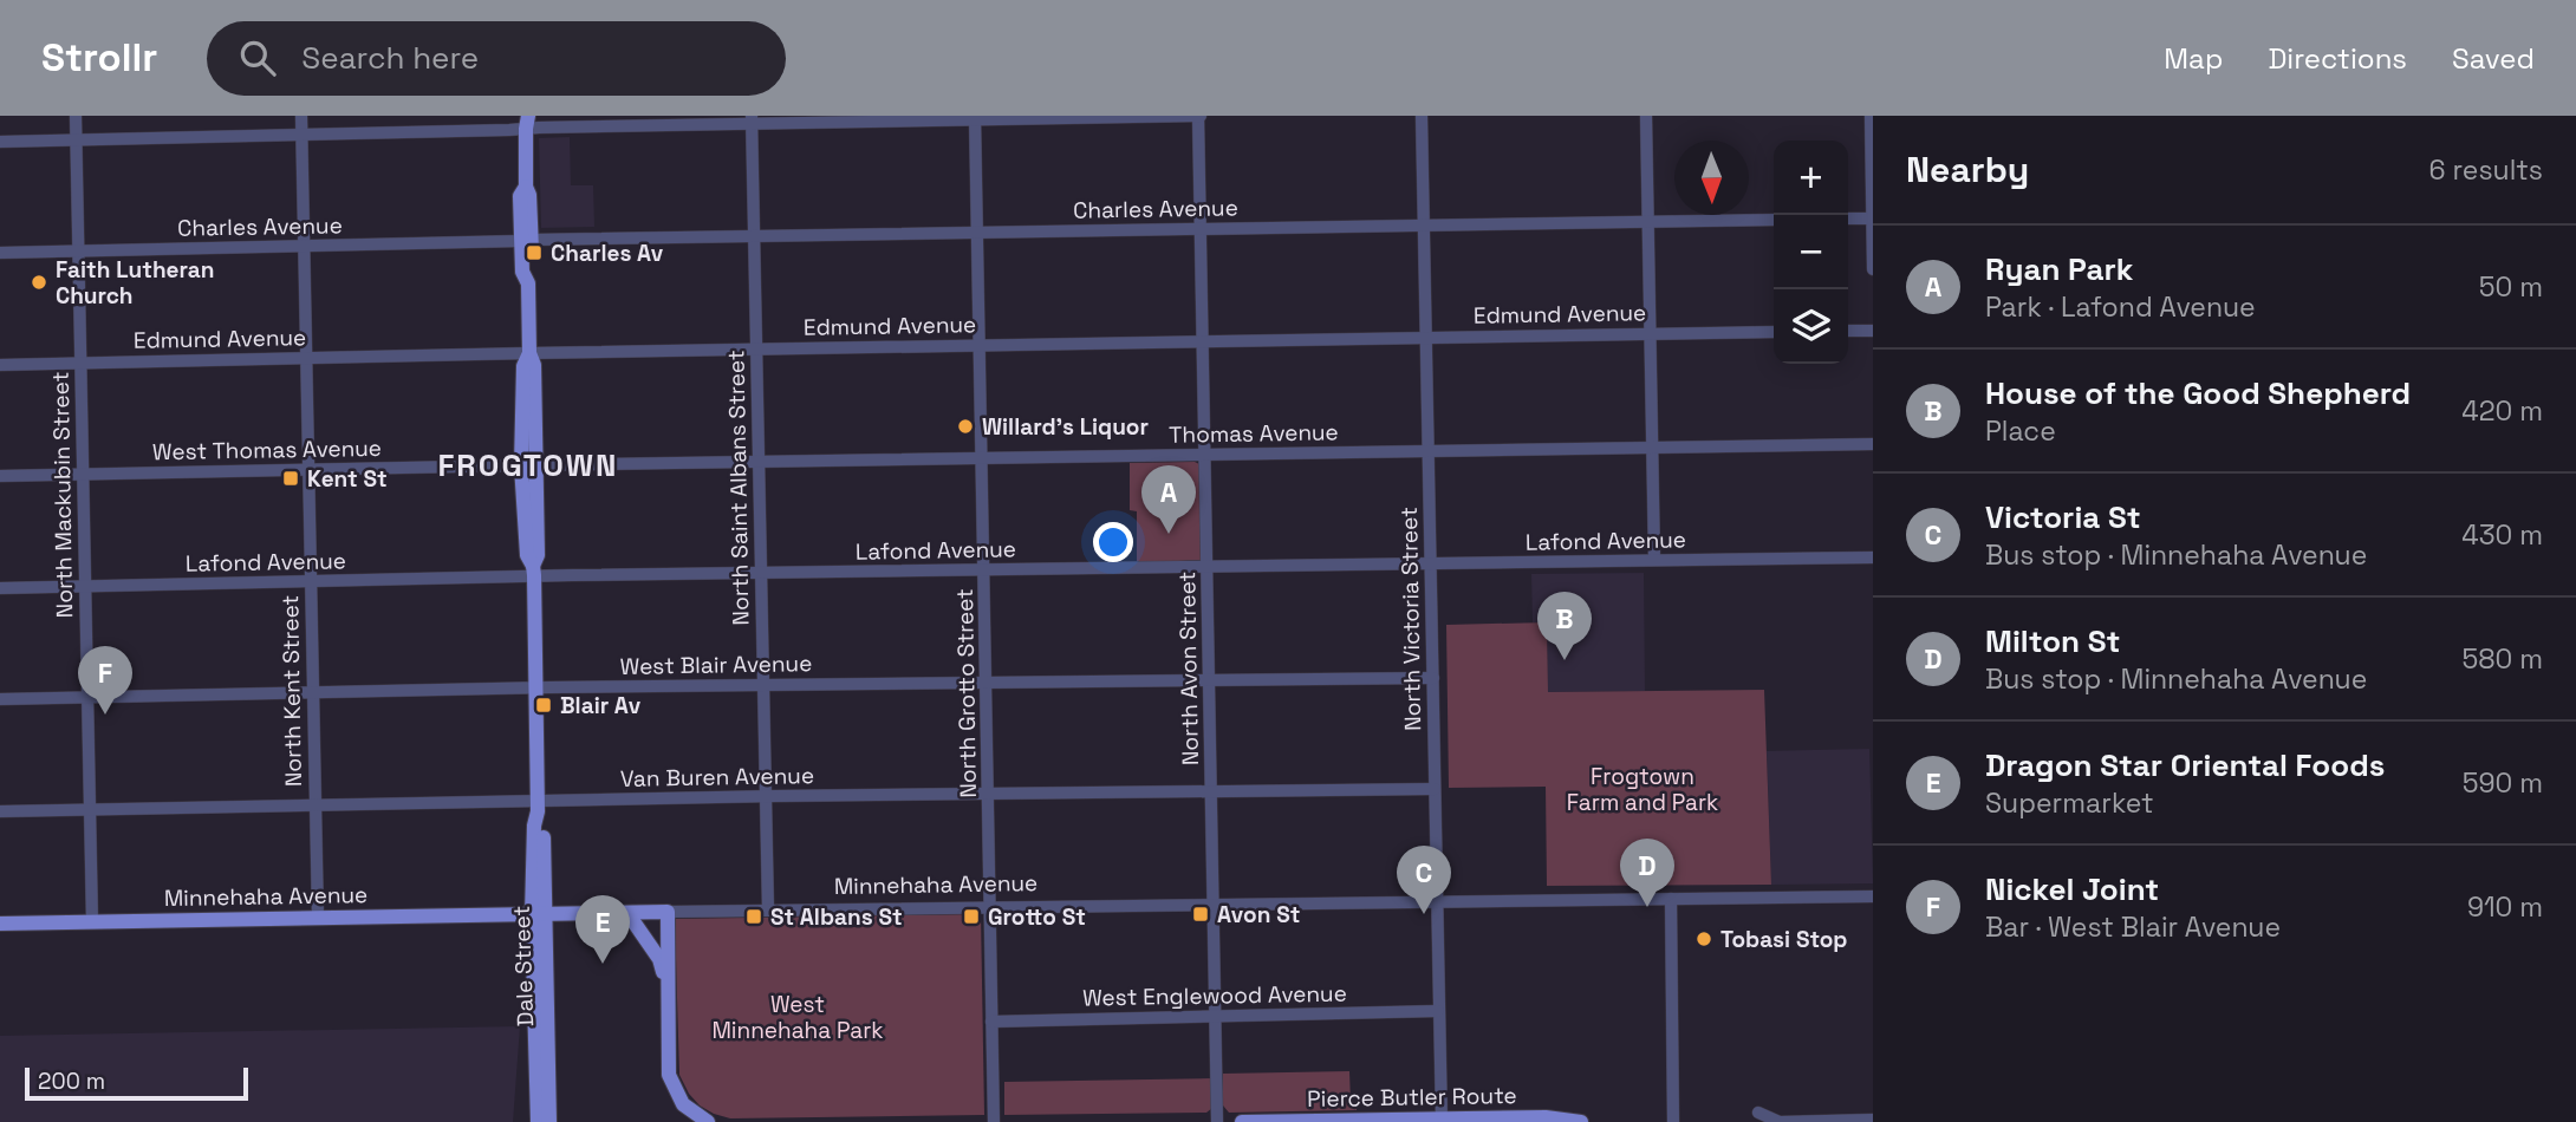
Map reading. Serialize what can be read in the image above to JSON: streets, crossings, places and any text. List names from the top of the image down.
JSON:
{
  "streets": {
    "main road": ["Minnehaha Avenue", "Dale Street", "Pierce Butler Route"],
    "street": [
      "Charles Avenue",
      "Edmund Avenue",
      "Thomas Avenue",
      "West Thomas Avenue",
      "North Saint Albans Street",
      "North Mackubin Street",
      "Lafond Avenue",
      "North Victoria Street",
      "West Blair Avenue",
      "North Avon Street",
      "North Kent Street",
      "North Grotto Street",
      "Van Buren Avenue",
      "West Englewood Avenue"
    ]
  },
  "crossings": [
    ["Charles Avenue", "North Saint Albans Street"],
    ["Charles Avenue", "North Mackubin Street"],
    ["Charles Avenue", "North Victoria Street"],
    ["Charles Avenue", "North Avon Street"],
    ["Charles Avenue", "North Kent Street"],
    ["Charles Avenue", "North Grotto Street"],
    ["Charles Avenue", "Dale Street"],
    ["Edmund Avenue", "North Saint Albans Street"],
    ["Edmund Avenue", "North Mackubin Street"],
    ["Edmund Avenue", "North Victoria Street"],
    ["Edmund Avenue", "North Avon Street"],
    ["Edmund Avenue", "North Kent Street"],
    ["Edmund Avenue", "North Grotto Street"],
    ["Edmund Avenue", "Dale Street"],
    ["Thomas Avenue", "West Thomas Avenue"],
    ["Thomas Avenue", "North Saint Albans Street"],
    ["Thomas Avenue", "North Victoria Street"],
    ["Thomas Avenue", "North Avon Street"],
    ["Thomas Avenue", "North Grotto Street"],
    ["Thomas Avenue", "Dale Street"],
    ["West Thomas Avenue", "North Mackubin Street"],
    ["West Thomas Avenue", "North Kent Street"],
    ["West Thomas Avenue", "Dale Street"],
    ["North Saint Albans Street", "Lafond Avenue"],
    ["North Saint Albans Street", "West Blair Avenue"],
    ["North Saint Albans Street", "Van Buren Avenue"],
    ["North Saint Albans Street", "Minnehaha Avenue"],
    ["North Mackubin Street", "Lafond Avenue"],
    ["North Mackubin Street", "West Blair Avenue"],
    ["North Mackubin Street", "Van Buren Avenue"],
    ["North Mackubin Street", "Minnehaha Avenue"],
    ["Lafond Avenue", "North Victoria Street"],
    ["Lafond Avenue", "North Avon Street"],
    ["Lafond Avenue", "North Kent Street"],
    ["Lafond Avenue", "North Grotto Street"],
    ["Lafond Avenue", "Dale Street"],
    ["North Victoria Street", "West Blair Avenue"],
    ["North Victoria Street", "Van Buren Avenue"],
    ["North Victoria Street", "Minnehaha Avenue"],
    ["North Victoria Street", "West Englewood Avenue"],
    ["North Victoria Street", "Pierce Butler Route"],
    ["West Blair Avenue", "North Avon Street"],
    ["West Blair Avenue", "North Kent Street"],
    ["West Blair Avenue", "North Grotto Street"],
    ["West Blair Avenue", "Dale Street"],
    ["North Avon Street", "Van Buren Avenue"],
    ["North Avon Street", "Minnehaha Avenue"],
    ["North Avon Street", "West Englewood Avenue"],
    ["North Kent Street", "Van Buren Avenue"],
    ["North Kent Street", "Minnehaha Avenue"],
    ["North Grotto Street", "Van Buren Avenue"],
    ["North Grotto Street", "Minnehaha Avenue"],
    ["North Grotto Street", "West Englewood Avenue"],
    ["Van Buren Avenue", "Dale Street"],
    ["Minnehaha Avenue", "Dale Street"]
  ],
  "districts": ["FROGTOWN"],
  "parks": ["Frogtown Farm and Park", "West Minnehaha Park"],
  "places": {
    "transit": [
      "Charles Av",
      "Kent St",
      "Blair Av",
      "Avon St",
      "St Albans St",
      "Grotto St"
    ],
    "other": ["Faith Lutheran Church", "Willard's Liquor", "Tobasi Stop"]
  },
  "scale_bar": "200 m",
  "north": "bottom",
  "page": {
    "header": "Strollr",
    "search": "Search here",
    "nav": ["Map", "Directions", "Saved"],
    "heading": ["Nearby", "6 results"],
    "map_buttons": ["+", "−"],
    "list": [
      {
        "mark": "A",
        "name": "Ryan Park",
        "note": "Park · Lafond Avenue",
        "value": "50 m"
      },
      {
        "mark": "B",
        "name": "House of the Good Shepherd",
        "note": "Place",
        "value": "420 m"
      },
      {
        "mark": "C",
        "name": "Victoria St",
        "note": "Bus stop · Minnehaha Avenue",
        "value": "430 m"
      },
      {
        "mark": "D",
        "name": "Milton St",
        "note": "Bus stop · Minnehaha Avenue",
        "value": "580 m"
      },
      {
        "mark": "E",
        "name": "Dragon Star Oriental Foods",
        "note": "Supermarket",
        "value": "590 m"
      },
      {
        "mark": "F",
        "name": "Nickel Joint",
        "note": "Bar · West Blair Avenue",
        "value": "910 m"
      }
    ],
    "pins": [
      "A",
      "B",
      "F",
      "D",
      "C",
      "E"
    ],
    "scale": "200 m"
  }
}
